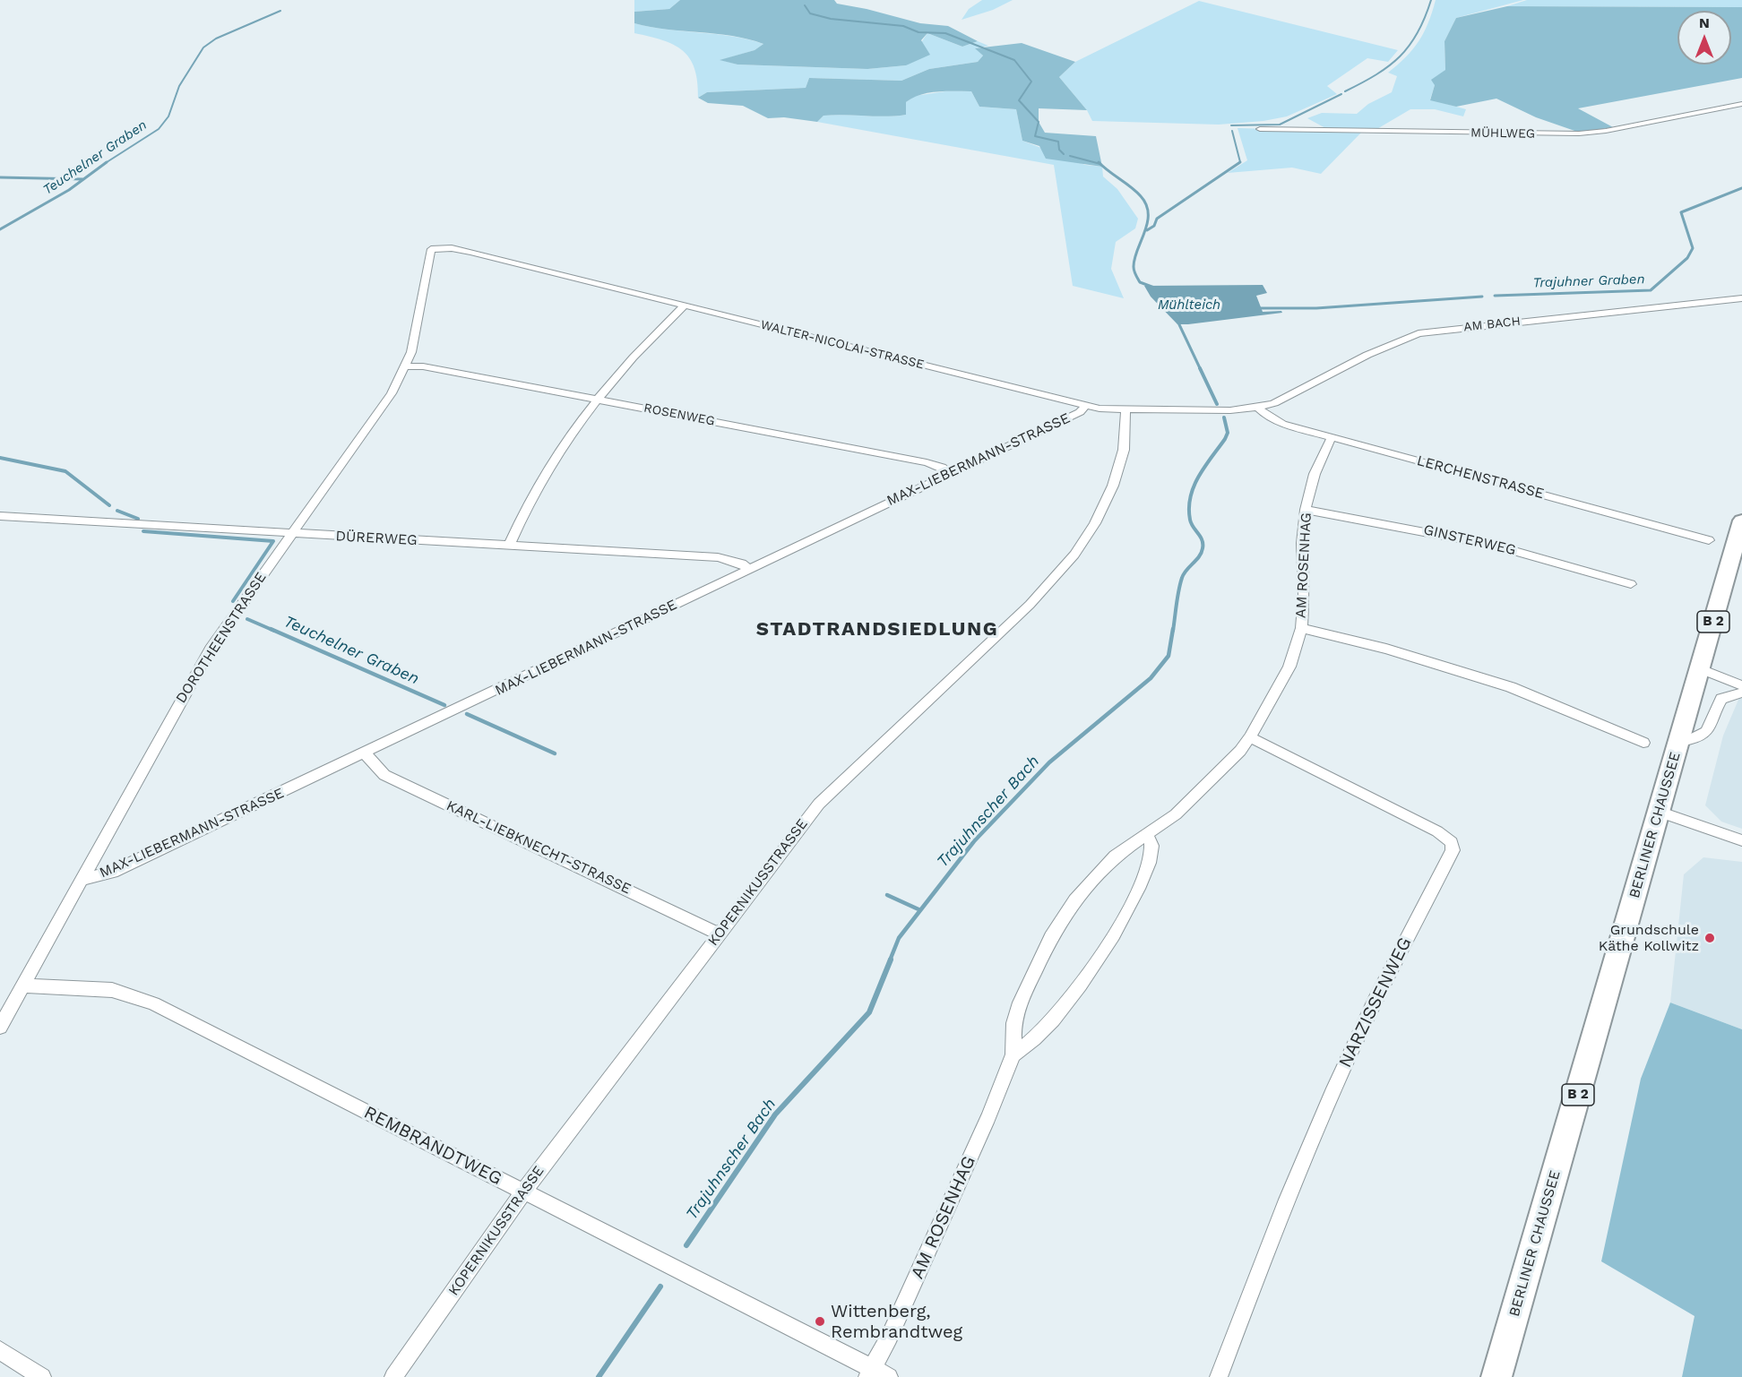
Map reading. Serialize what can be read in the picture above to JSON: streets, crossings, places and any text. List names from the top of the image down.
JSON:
{
  "streets": {
    "main road": ["B 2", "BERLINER CHAUSSEE"],
    "street": [
      "MÜHLWEG",
      "AM BACH",
      "WALTER-NICOLAI-STRASSE",
      "ROSENWEG",
      "MAX-LIEBERMANN-STRASSE",
      "LERCHENSTRASSE",
      "DÜRERWEG",
      "GINSTERWEG",
      "AM ROSENHAG",
      "DOROTHEENSTRASSE",
      "KARL-LIEBKNECHT-STRASSE",
      "KOPERNIKUSSTRASSE",
      "NARZISSENWEG",
      "REMBRANDTWEG"
    ]
  },
  "crossings": [
    ["AM BACH", "WALTER-NICOLAI-STRASSE"],
    ["AM BACH", "LERCHENSTRASSE"],
    ["WALTER-NICOLAI-STRASSE", "MAX-LIEBERMANN-STRASSE"],
    ["WALTER-NICOLAI-STRASSE", "LERCHENSTRASSE"],
    ["WALTER-NICOLAI-STRASSE", "DOROTHEENSTRASSE"],
    ["WALTER-NICOLAI-STRASSE", "KOPERNIKUSSTRASSE"],
    ["ROSENWEG", "MAX-LIEBERMANN-STRASSE"],
    ["ROSENWEG", "DOROTHEENSTRASSE"],
    ["MAX-LIEBERMANN-STRASSE", "DÜRERWEG"],
    ["MAX-LIEBERMANN-STRASSE", "DOROTHEENSTRASSE"],
    ["MAX-LIEBERMANN-STRASSE", "KARL-LIEBKNECHT-STRASSE"],
    ["LERCHENSTRASSE", "AM ROSENHAG"],
    ["DÜRERWEG", "DOROTHEENSTRASSE"],
    ["GINSTERWEG", "AM ROSENHAG"],
    ["AM ROSENHAG", "NARZISSENWEG"],
    ["AM ROSENHAG", "REMBRANDTWEG"],
    ["DOROTHEENSTRASSE", "REMBRANDTWEG"],
    ["KARL-LIEBKNECHT-STRASSE", "KOPERNIKUSSTRASSE"],
    ["KOPERNIKUSSTRASSE", "REMBRANDTWEG"]
  ],
  "districts": ["STADTRANDSIEDLUNG"],
  "water": [
    "Teuchelner Graben",
    "Trajuhner Graben",
    "Mühlteich",
    "Trajuhnscher Bach"
  ],
  "places": ["Grundschule Käthe Kollwitz", "Wittenberg, Rembrandtweg"],
  "north": "top"
}
